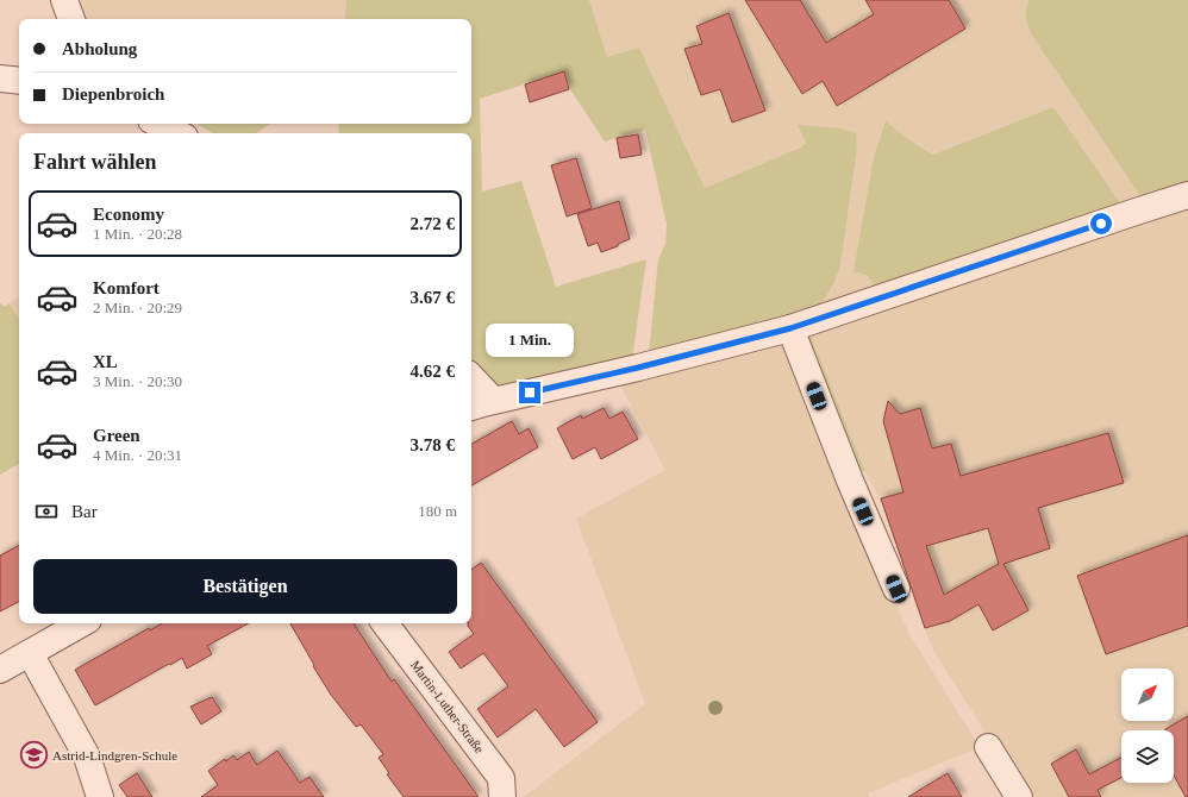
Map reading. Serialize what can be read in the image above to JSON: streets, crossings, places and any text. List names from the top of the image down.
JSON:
{
  "streets": {
    "street": ["Martin-Luther-Straße"]
  },
  "places": {
    "school or university": ["Astrid-Lindgren-Schule"]
  },
  "north": "top right",
  "page": {
    "banner": ["Abholung", "Diepenbroich"],
    "heading": "Fahrt wählen",
    "list": [
      {
        "name": "Economy",
        "note": "1 Min. · 20:28",
        "value": "2.72 €"
      },
      {
        "name": "Komfort",
        "note": "2 Min. · 20:29",
        "value": "3.67 €"
      },
      {
        "name": "XL",
        "note": "3 Min. · 20:30",
        "value": "4.62 €"
      },
      {
        "name": "Green",
        "note": "4 Min. · 20:31",
        "value": "3.78 €"
      }
    ],
    "bubble": "1 Min.",
    "pay": ["Bar", "180 m"],
    "buttons": "Bestätigen"
  }
}
